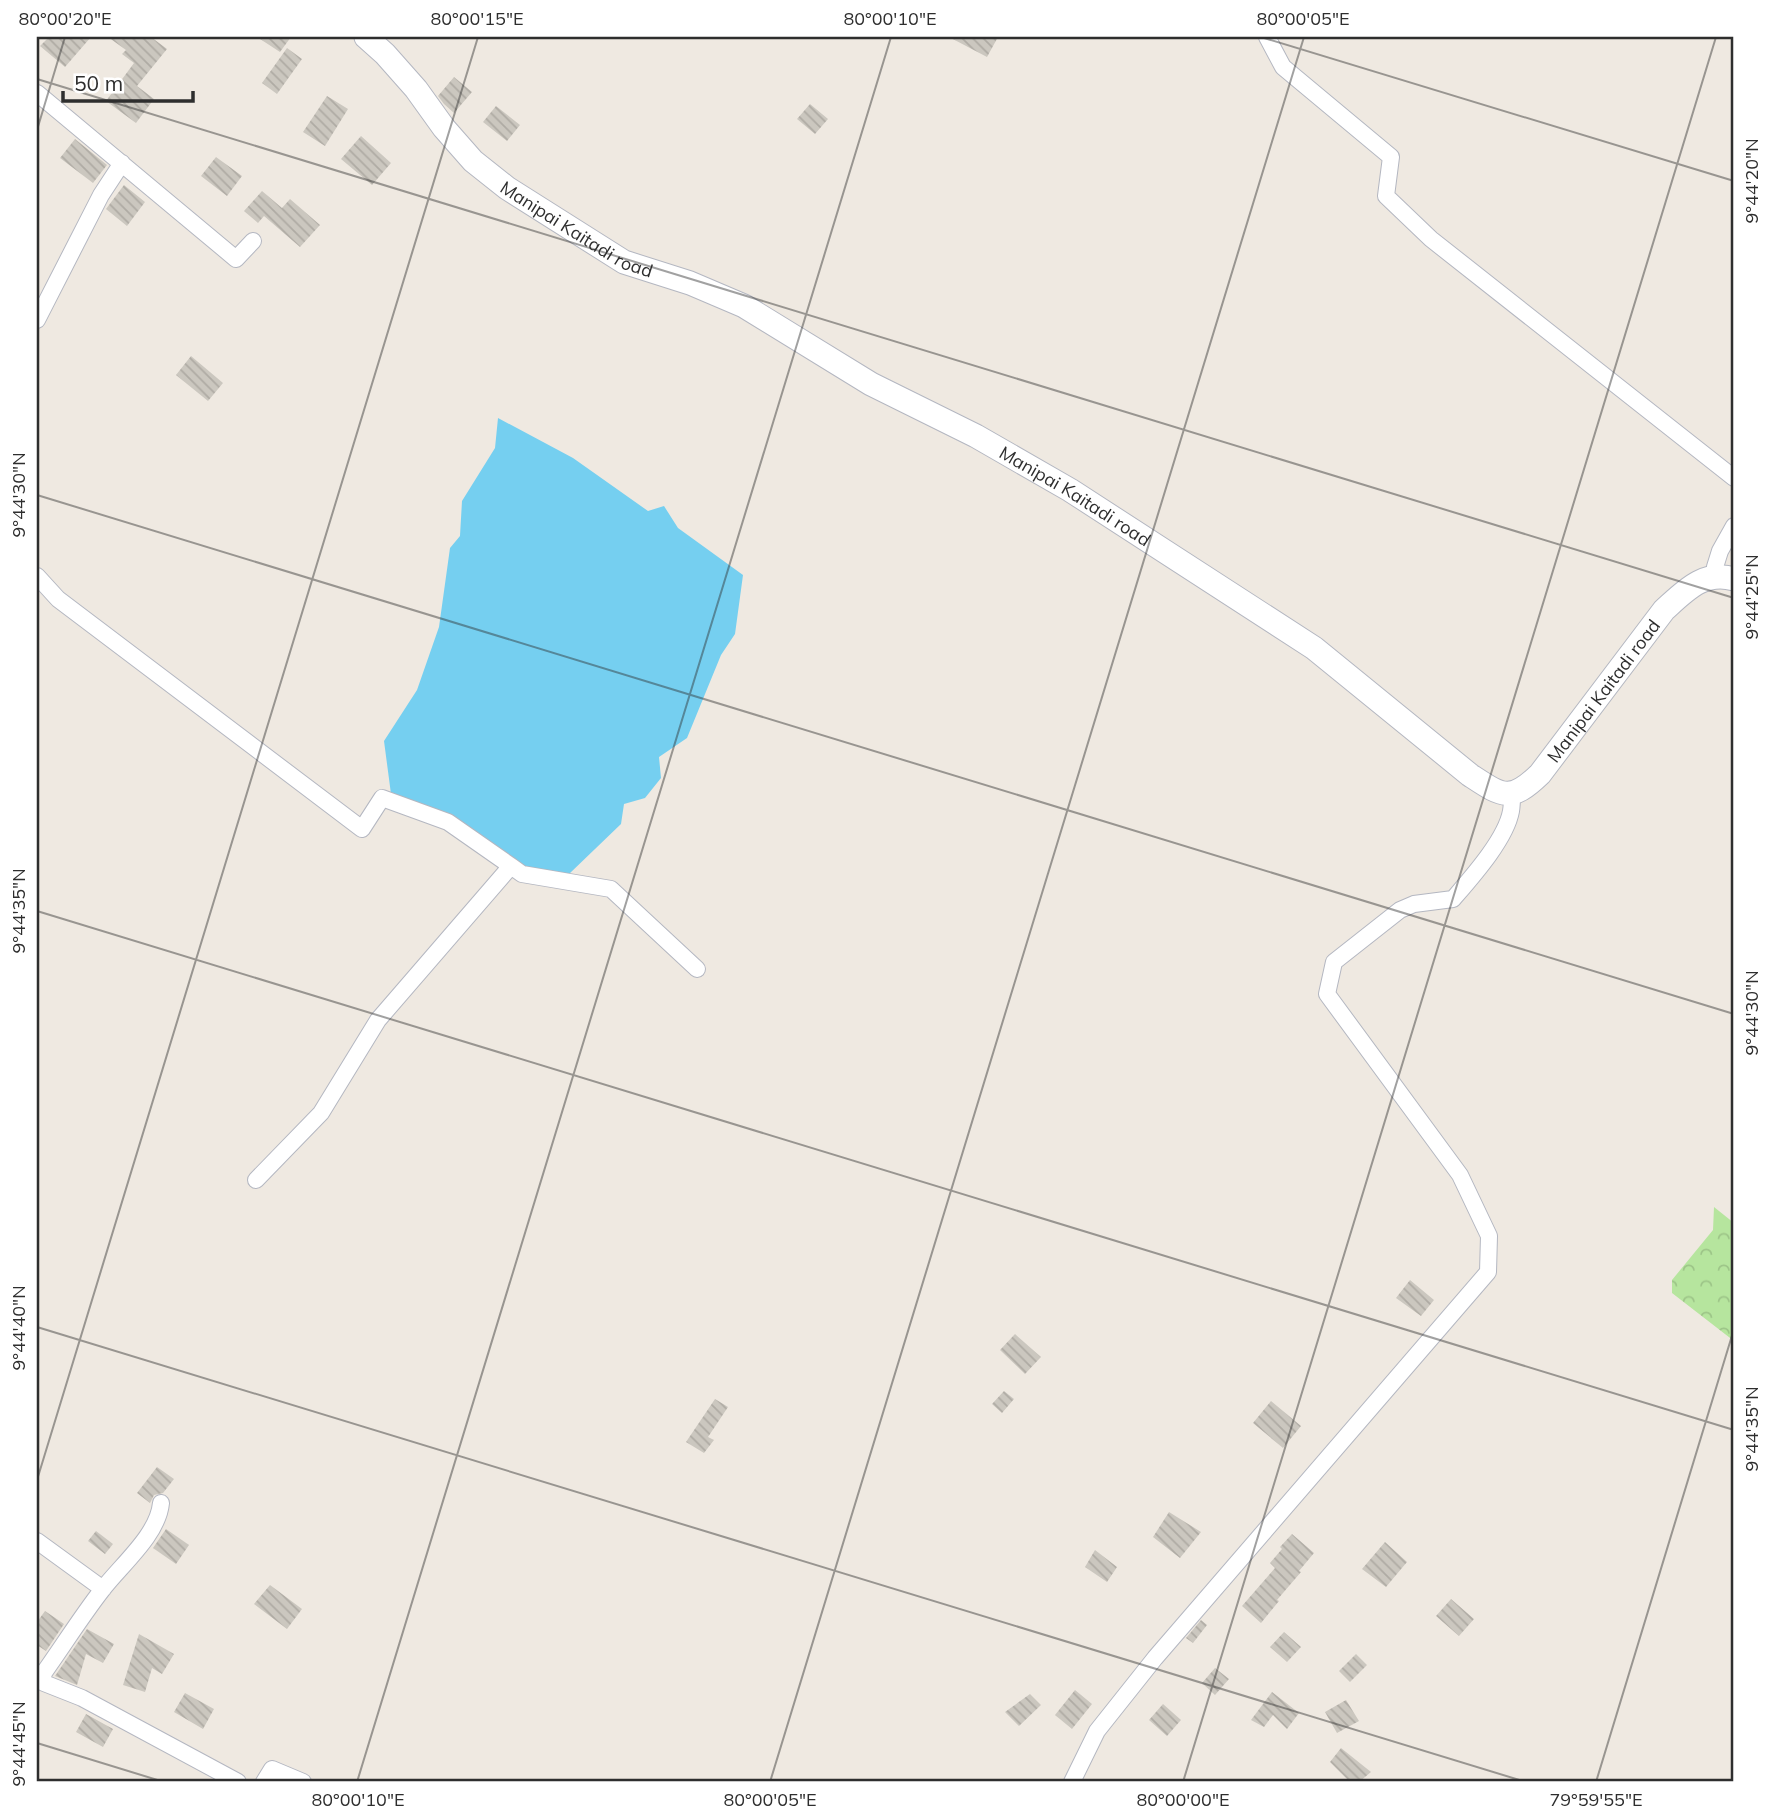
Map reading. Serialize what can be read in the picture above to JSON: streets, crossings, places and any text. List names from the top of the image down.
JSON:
{
  "streets": {
    "main road": ["Manipai Kaitadi road"]
  },
  "scale_bar": "50 m",
  "coordinates": [
    "80°00'20\"E",
    "80°00'15\"E",
    "80°00'10\"E",
    "80°00'05\"E",
    "9°44'20\"N",
    "9°44'30\"N",
    "9°44'25\"N",
    "9°44'35\"N",
    "9°44'40\"N",
    "9°44'45\"N",
    "80°00'00\"E",
    "79°59'55\"E"
  ]
}
